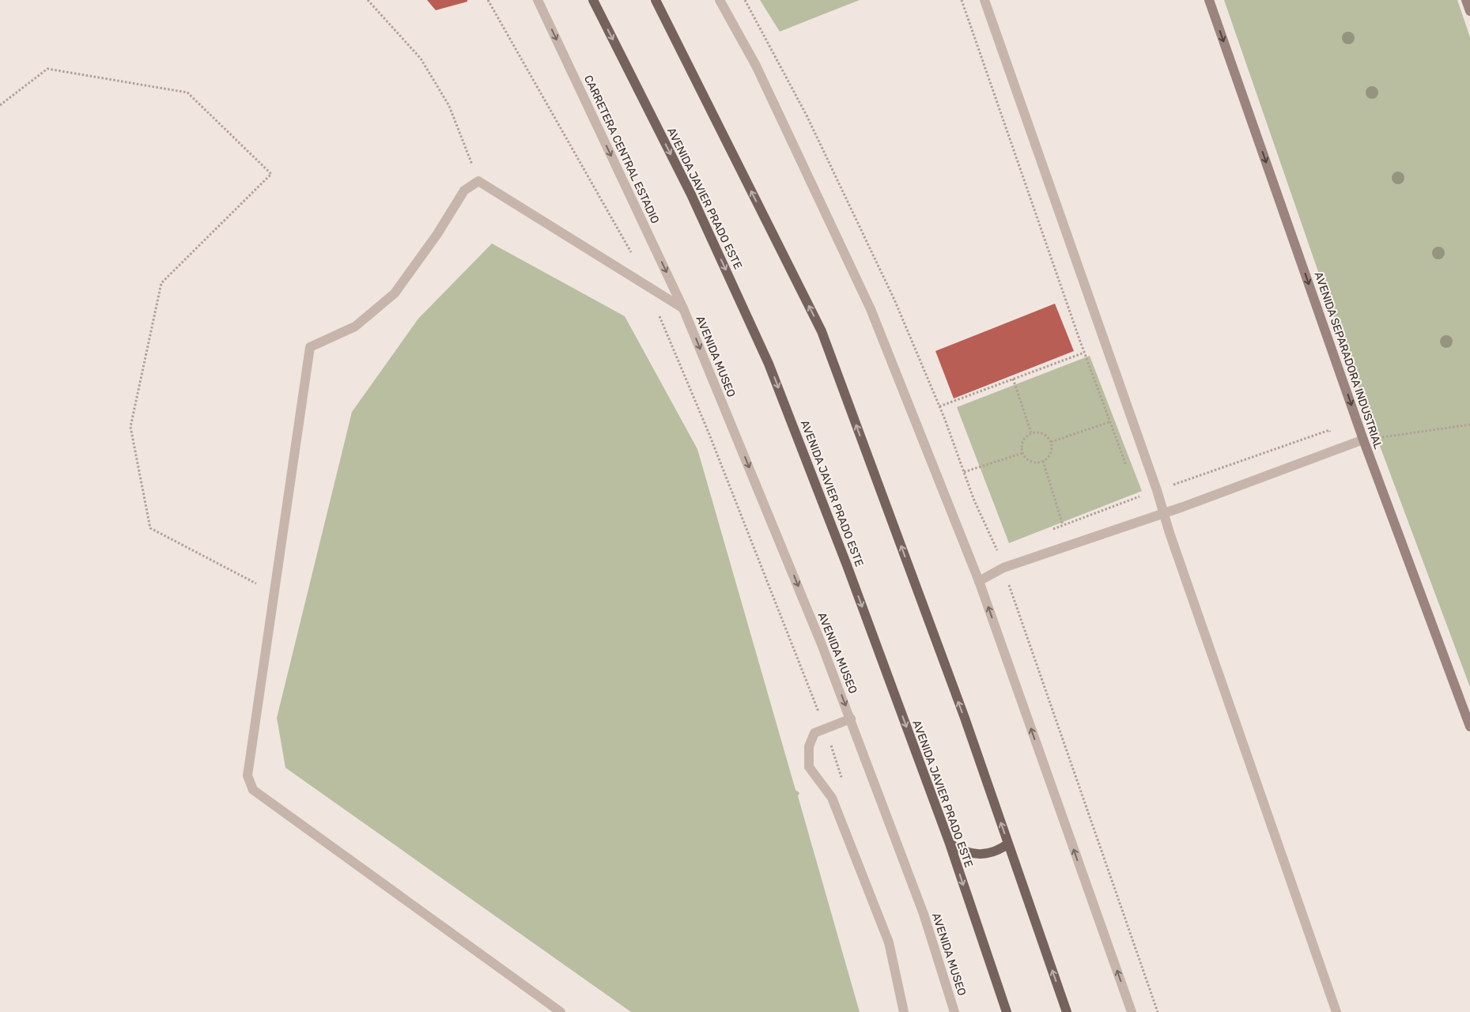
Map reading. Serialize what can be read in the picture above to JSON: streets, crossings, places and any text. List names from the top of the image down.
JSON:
{
  "streets": {
    "main road": ["AVENIDA JAVIER PRADO ESTE", "AVENIDA SEPARADORA INDUSTRIAL"],
    "street": ["CARRETERA CENTRAL ESTADIO", "AVENIDA MUSEO"]
  },
  "crossings": [
    ["CARRETERA CENTRAL ESTADIO", "AVENIDA MUSEO"]
  ],
  "one_way": ["CARRETERA CENTRAL ESTADIO", "AVENIDA MUSEO", "AVENIDA SEPARADORA INDUSTRIAL"]
}
